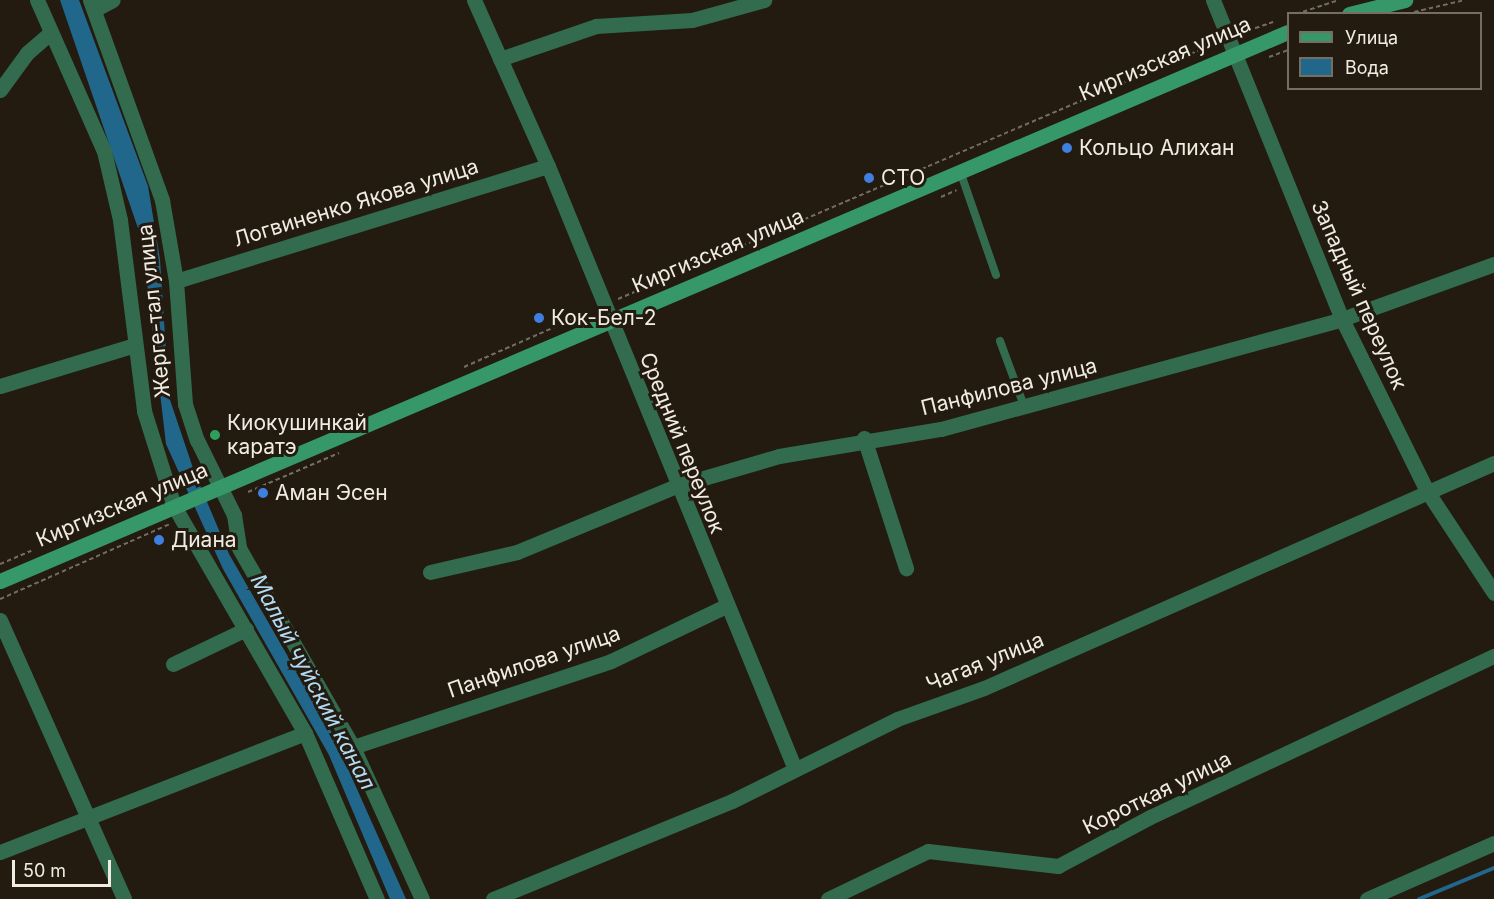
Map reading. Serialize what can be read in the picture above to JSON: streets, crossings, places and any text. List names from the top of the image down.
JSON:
{
  "streets": {
    "main road": ["Киргизская улица"],
    "street": [
      "Логвиненко Якова улица",
      "Западный переулок",
      "Жерге-тал улица",
      "Панфилова улица",
      "Средний переулок",
      "Чагая улица",
      "Короткая улица"
    ]
  },
  "crossings": [
    ["Киргизская улица", "Западный переулок"],
    ["Киргизская улица", "Жерге-тал улица"],
    ["Киргизская улица", "Средний переулок"],
    ["Логвиненко Якова улица", "Жерге-тал улица"],
    ["Логвиненко Якова улица", "Средний переулок"],
    ["Западный переулок", "Панфилова улица"],
    ["Западный переулок", "Чагая улица"],
    ["Жерге-тал улица", "Панфилова улица"],
    ["Панфилова улица", "Средний переулок"],
    ["Средний переулок", "Чагая улица"]
  ],
  "water": ["Малый чуйский канал"],
  "places": [
    "Кольцо Алихан",
    "СТО",
    "Кок-Бел-2",
    "Киокушинкай каратэ",
    "Аман Эсен",
    "Диана"
  ],
  "legend": ["Улица", "Вода"],
  "scale_bar": "50 m"
}
